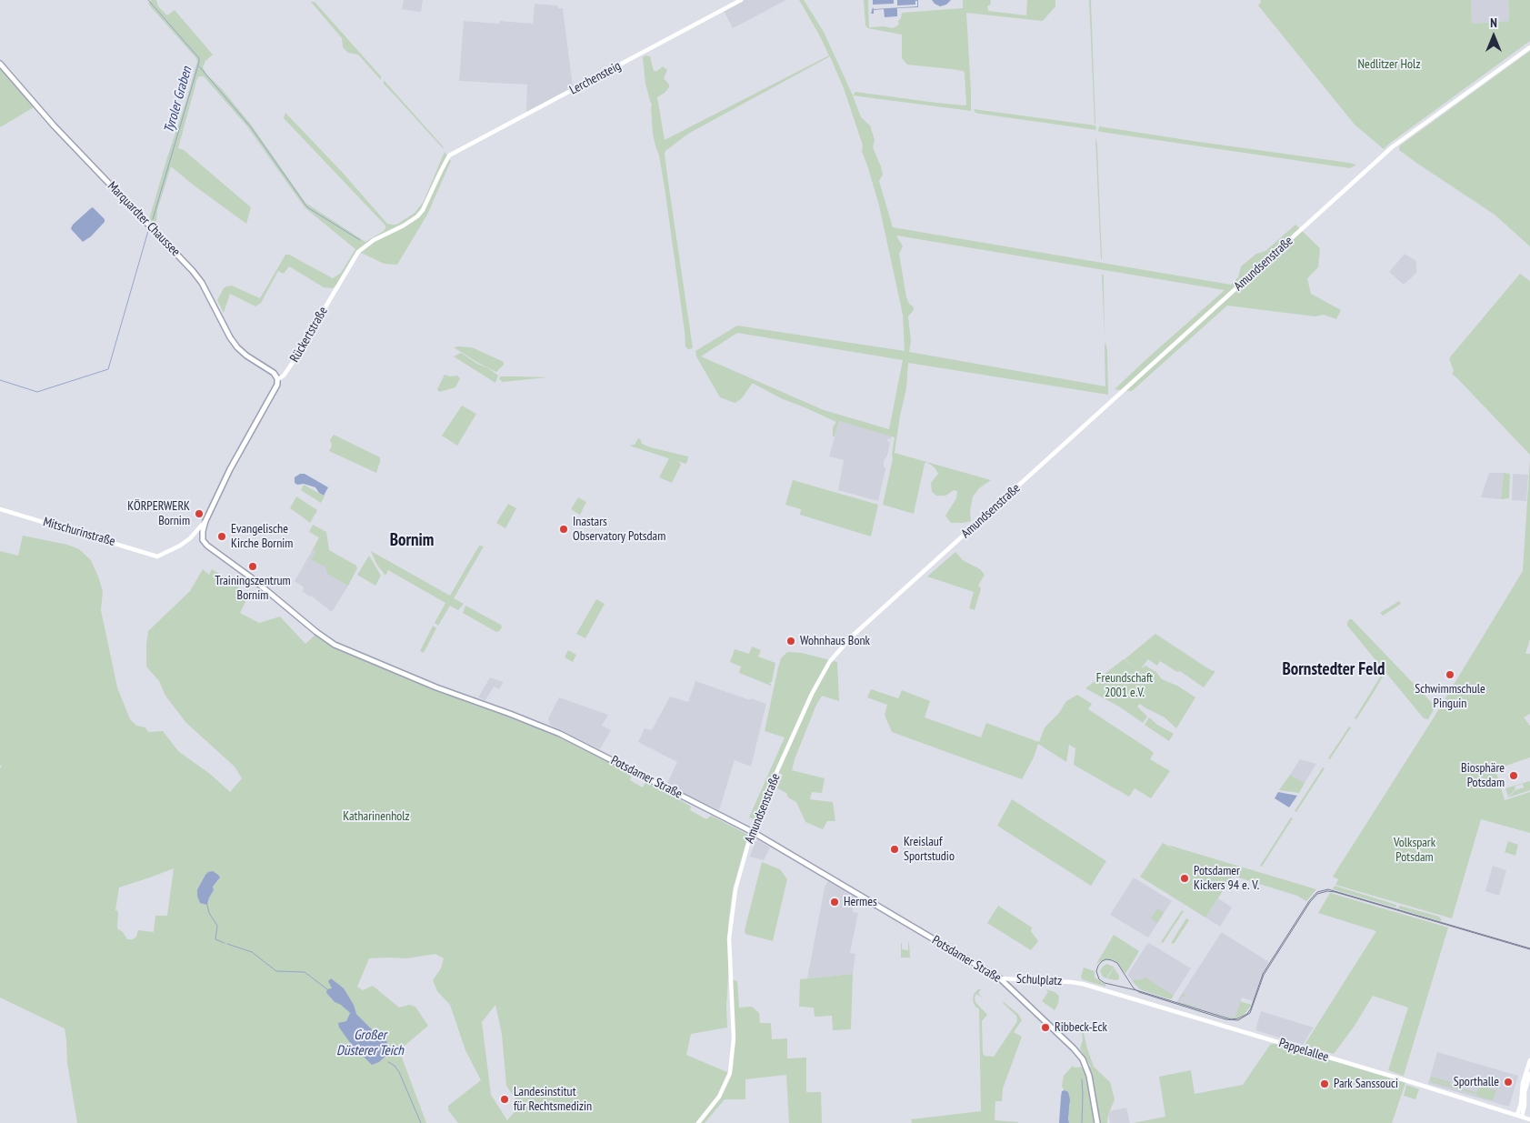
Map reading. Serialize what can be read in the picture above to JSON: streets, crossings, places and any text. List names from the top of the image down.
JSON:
{
  "streets": {
    "main road": ["Marquardter Chaussee", "Rückertstraße", "Potsdamer Straße"],
    "street": [
      "Lerchensteig",
      "Amundsenstraße",
      "Mitschurinstraße",
      "Schulplatz",
      "Pappelallee"
    ]
  },
  "crossings": [
    ["Lerchensteig", "Rückertstraße"],
    ["Marquardter Chaussee", "Rückertstraße"],
    ["Amundsenstraße", "Potsdamer Straße"],
    ["Rückertstraße", "Potsdamer Straße"],
    ["Potsdamer Straße", "Schulplatz"],
    ["Schulplatz", "Pappelallee"]
  ],
  "districts": ["Bornim", "Bornstedter Feld"],
  "water": ["Tyroler Graben", "Großer Düsterer Teich"],
  "parks": [
    "Nedlitzer Holz",
    "Freundschaft 2001 e.V.",
    "Katharinenholz",
    "Volkspark Potsdam"
  ],
  "places": [
    "KÖRPERWERK Bornim",
    "Inastars Observatory Potsdam",
    "Evangelische Kirche Bornim",
    "Trainingszentrum Bornim",
    "Wohnhaus Bonk",
    "Schwimmschule Pinguin",
    "Biosphäre Potsdam",
    "Kreislauf Sportstudio",
    "Potsdamer Kickers 94 e. V.",
    "Hermes",
    "Ribbeck-Eck",
    "Sporthalle",
    "Park Sanssouci",
    "Landesinstitut für Rechtsmedizin"
  ],
  "north": "top"
}
